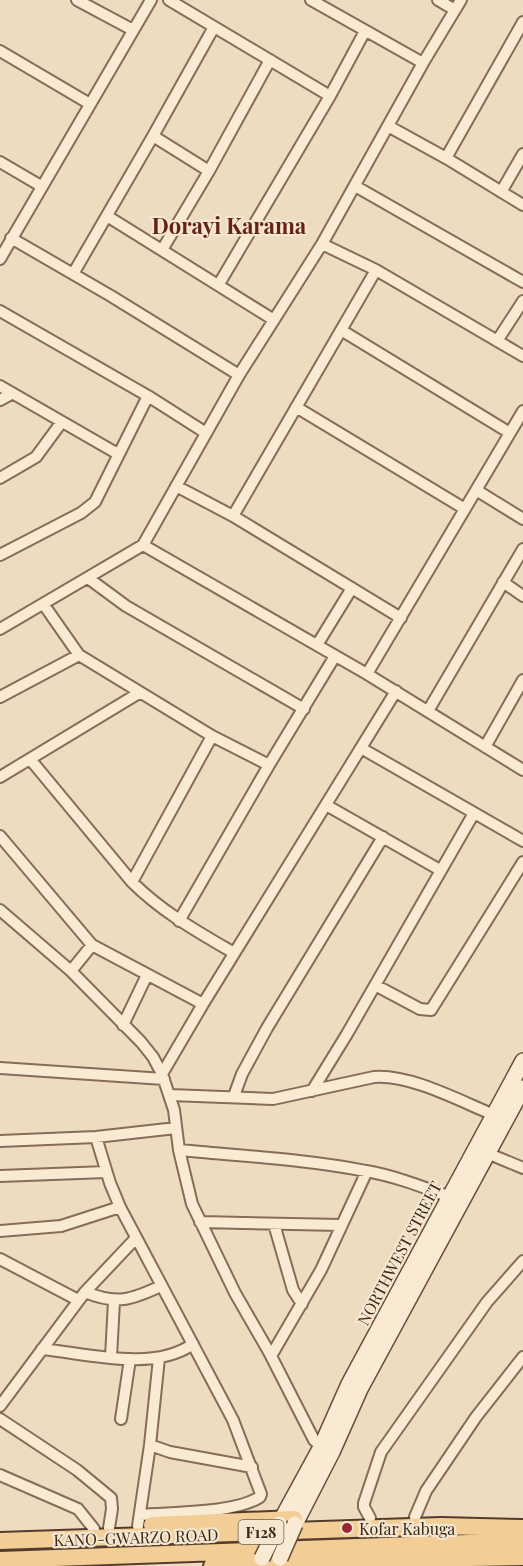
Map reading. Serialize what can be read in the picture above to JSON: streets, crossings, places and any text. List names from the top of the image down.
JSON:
{
  "streets": {
    "main road": ["NORTHWEST STREET", "F128", "KANO-GWARZO ROAD"]
  },
  "districts": ["Dorayi Karama"],
  "places": ["Kofar Kabuga"]
}
